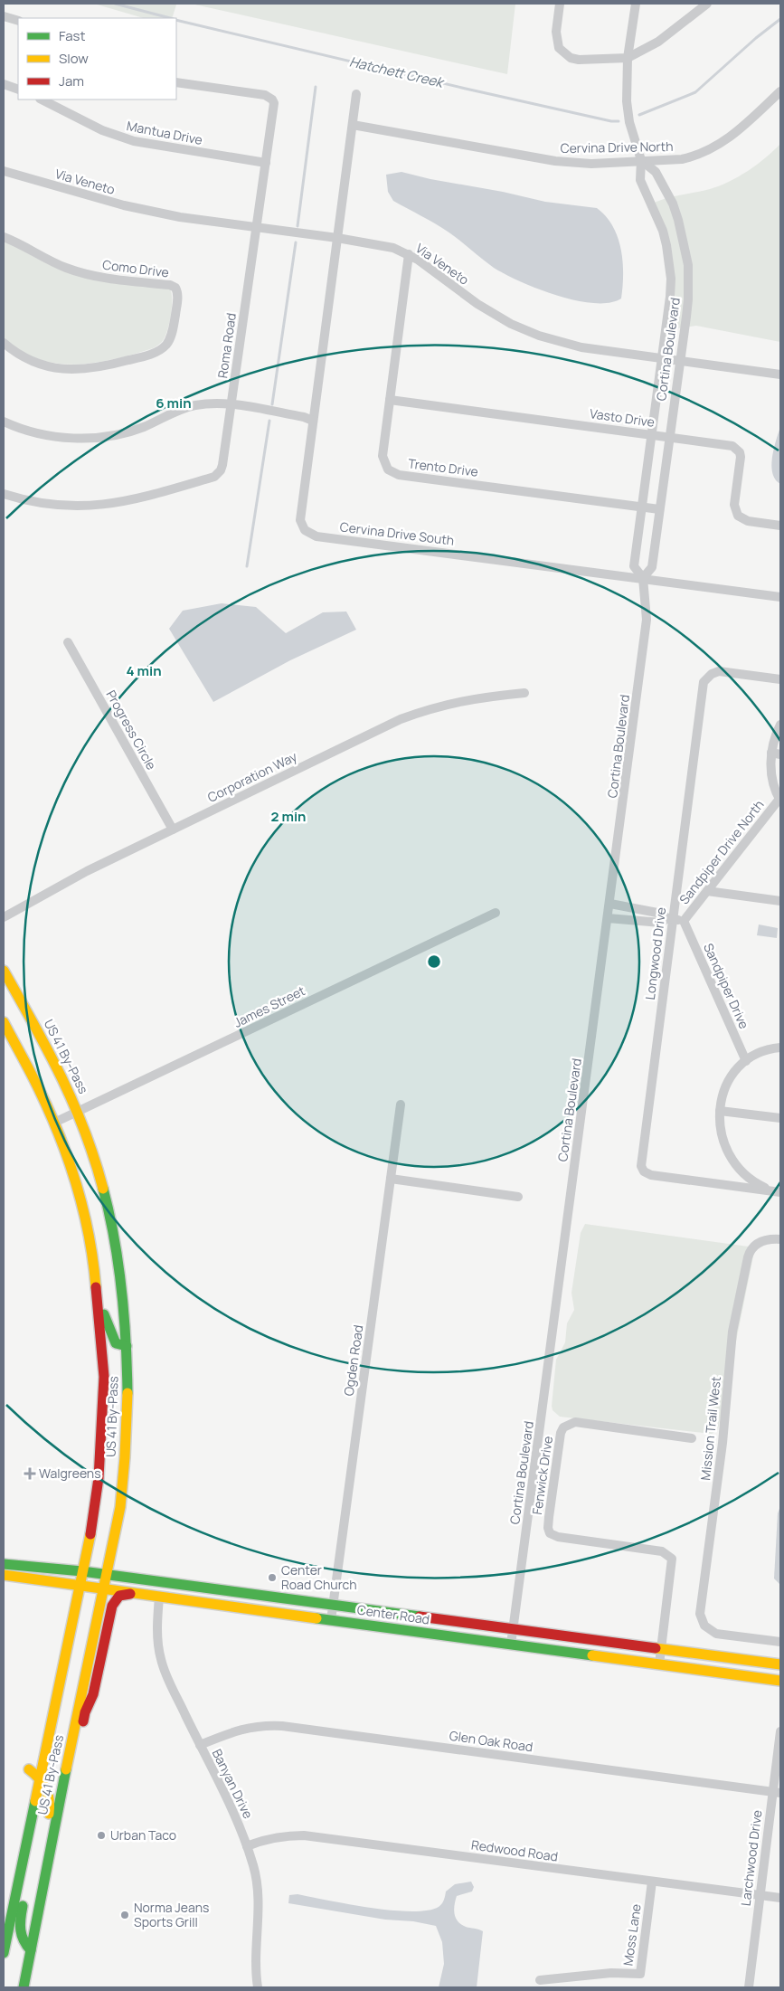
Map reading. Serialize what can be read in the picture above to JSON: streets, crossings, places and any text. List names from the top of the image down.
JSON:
{
  "streets": {
    "main road": ["US 41 By-Pass", "Center Road"],
    "street": [
      "Mantua Drive",
      "Cervina Drive North",
      "Via Veneto",
      "Como Drive",
      "Roma Road",
      "Cortina Boulevard",
      "Vasto Drive",
      "Trento Drive",
      "Cervina Drive South",
      "Progress Circle",
      "Corporation Way",
      "Sandpiper Drive North",
      "Longwood Drive",
      "Sandpiper Drive",
      "James Street",
      "Ogden Road",
      "Mission Trail West",
      "Fenwick Drive",
      "Glen Oak Road",
      "Banyan Drive",
      "Redwood Road",
      "Larchwood Drive",
      "Moss Lane"
    ]
  },
  "crossings": [
    ["Mantua Drive", "Roma Road"],
    ["Cervina Drive North", "Cortina Boulevard"],
    ["Via Veneto", "Roma Road"],
    ["Via Veneto", "Cortina Boulevard"],
    ["Via Veneto", "Trento Drive"],
    ["Via Veneto", "Cervina Drive South"],
    ["Cortina Boulevard", "Vasto Drive"],
    ["Cortina Boulevard", "Trento Drive"],
    ["Cortina Boulevard", "Cervina Drive South"],
    ["Cortina Boulevard", "Center Road"],
    ["Vasto Drive", "Trento Drive"],
    ["Progress Circle", "Corporation Way"],
    ["Sandpiper Drive North", "Sandpiper Drive"],
    ["James Street", "US 41 By-Pass"],
    ["US 41 By-Pass", "Center Road"],
    ["Ogden Road", "Center Road"],
    ["Fenwick Drive", "Center Road"],
    ["Center Road", "Banyan Drive"],
    ["Glen Oak Road", "Banyan Drive"],
    ["Glen Oak Road", "Larchwood Drive"],
    ["Banyan Drive", "Redwood Road"],
    ["Redwood Road", "Larchwood Drive"],
    ["Redwood Road", "Moss Lane"]
  ],
  "water": ["Hatchett Creek"],
  "places": {
    "health": ["Walgreens"],
    "other": ["Center Road Church", "Urban Taco", "Norma Jeans Sports Grill"]
  },
  "legend": ["Fast", "Slow", "Jam"],
  "rings": ["6 min", "4 min", "2 min"]
}
